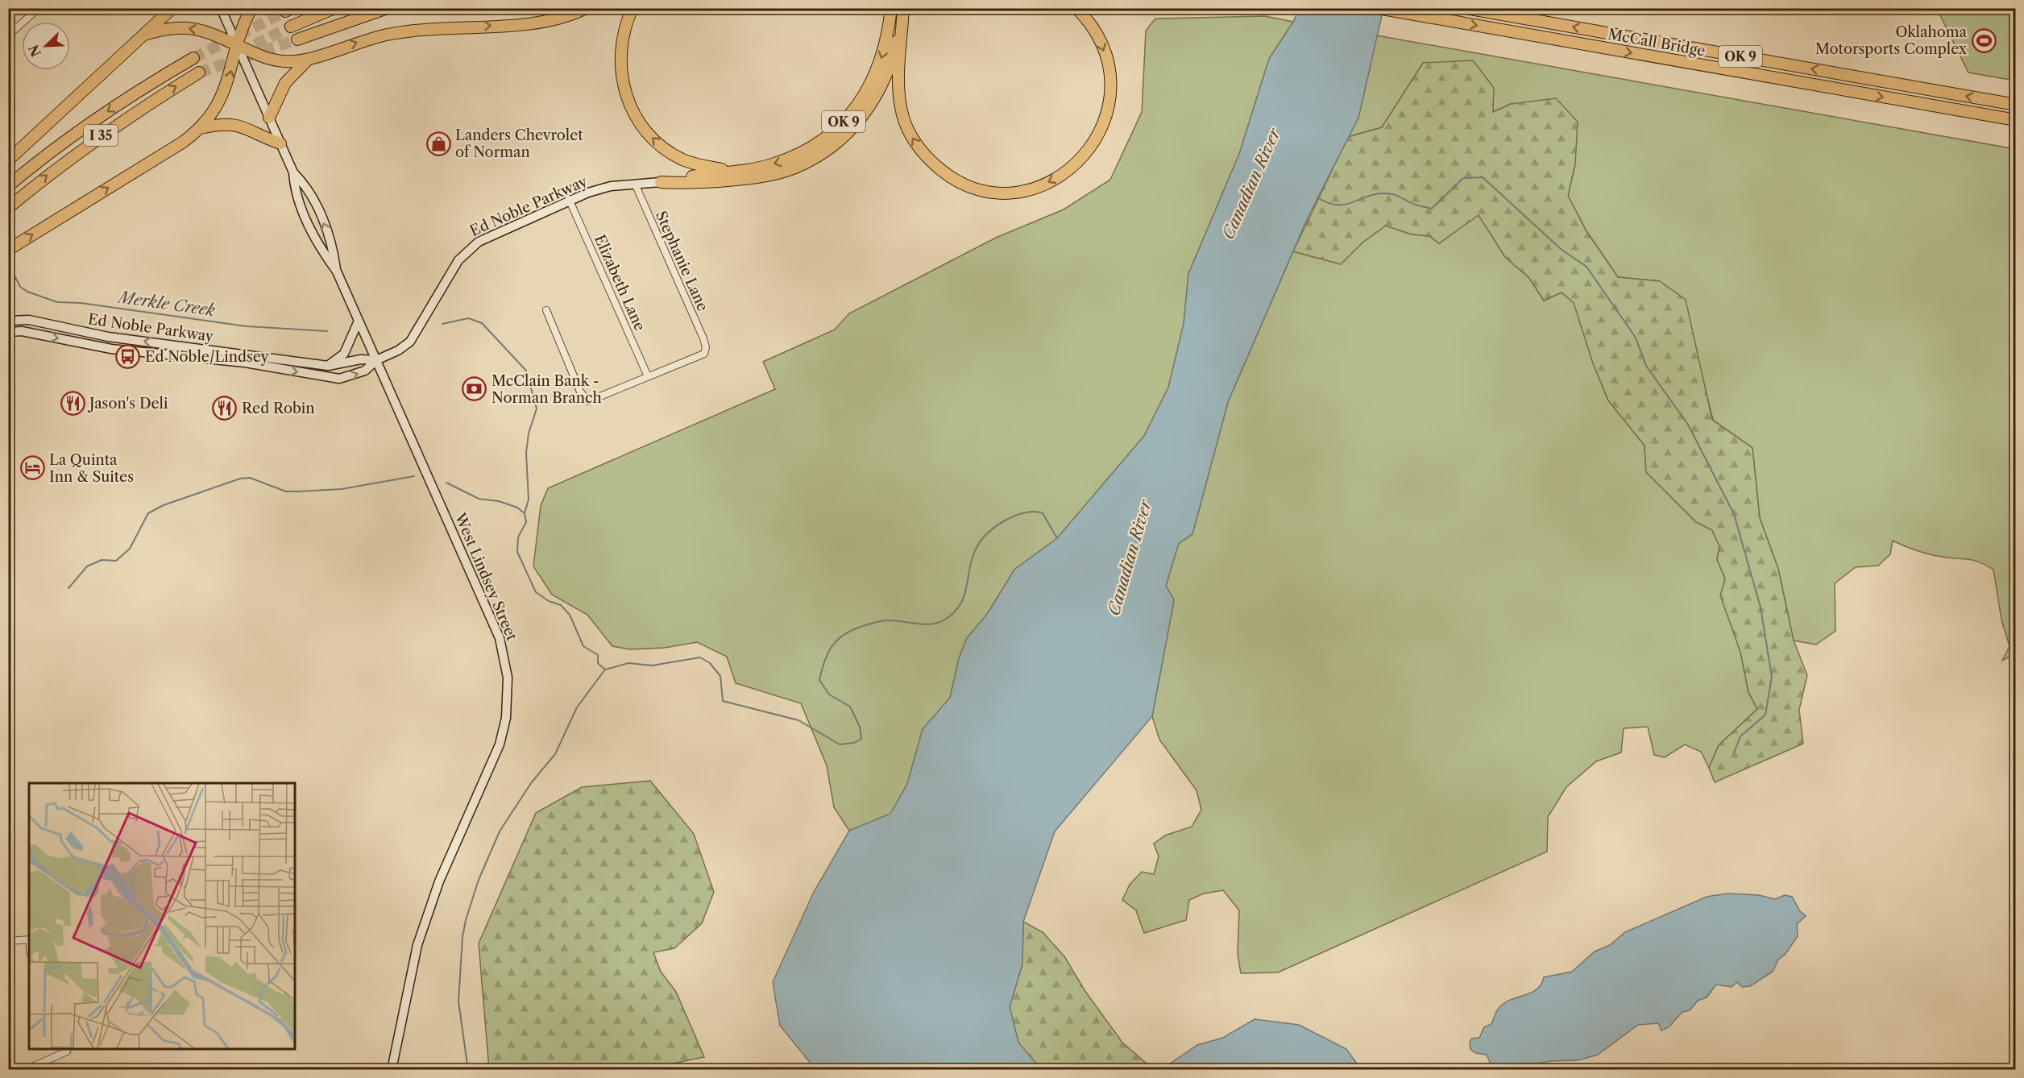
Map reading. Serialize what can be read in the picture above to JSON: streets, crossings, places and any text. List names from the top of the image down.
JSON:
{
  "streets": {
    "highway": ["McCall Bridge", "OK 9", "I 35"],
    "main road": ["Ed Noble Parkway", "West Lindsey Street"],
    "street": ["Stephanie Lane", "Elizabeth Lane"]
  },
  "crossings": [
    ["Ed Noble Parkway", "Stephanie Lane"],
    ["Ed Noble Parkway", "Elizabeth Lane"],
    ["Ed Noble Parkway", "West Lindsey Street"],
    ["Stephanie Lane", "Elizabeth Lane"]
  ],
  "water": ["Canadian River", "Merkle Creek"],
  "places": {
    "sports": ["Oklahoma Motorsports Complex"],
    "shop": ["Landers Chevrolet of Norman"],
    "bus stop": ["Ed Noble/Lindsey"],
    "bank": ["McClain Bank - Norman Branch"],
    "restaurant": ["Jason's Deli", "Red Robin"],
    "hotel": ["La Quinta Inn & Suites"]
  },
  "north": "bottom left"
}
